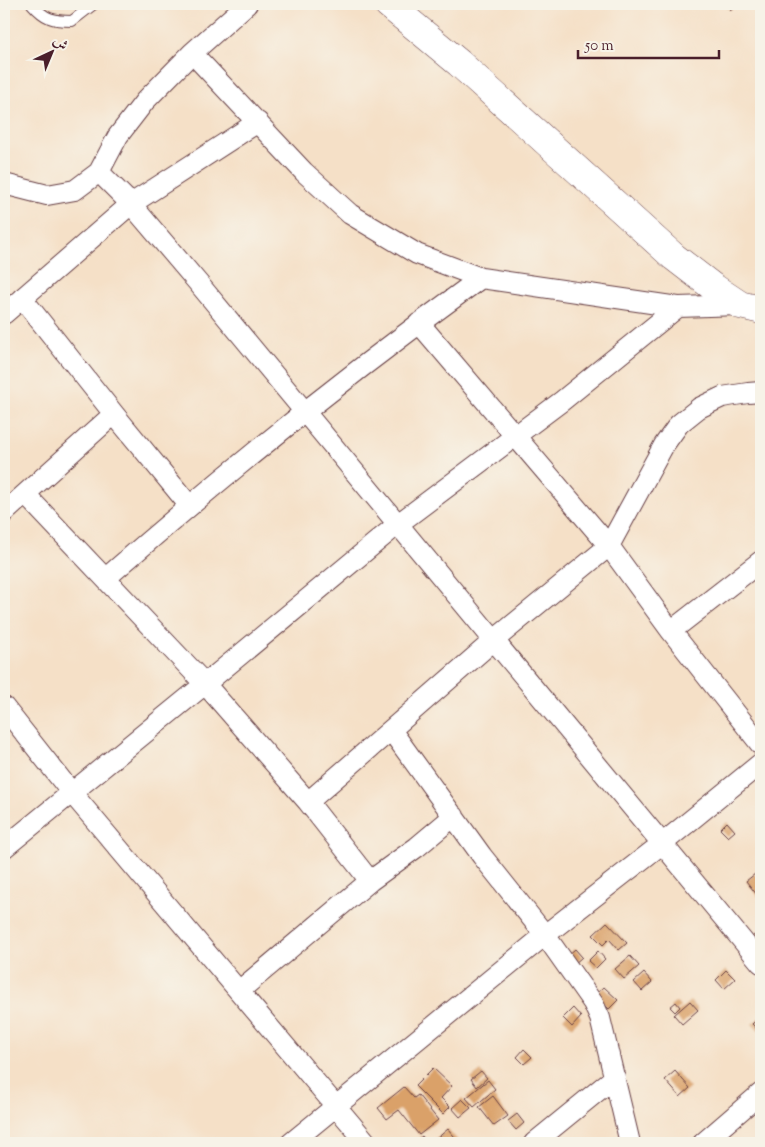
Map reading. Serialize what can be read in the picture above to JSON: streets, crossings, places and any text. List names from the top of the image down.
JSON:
{
  "scale_bar": "50 m",
  "north": "top right"
}
